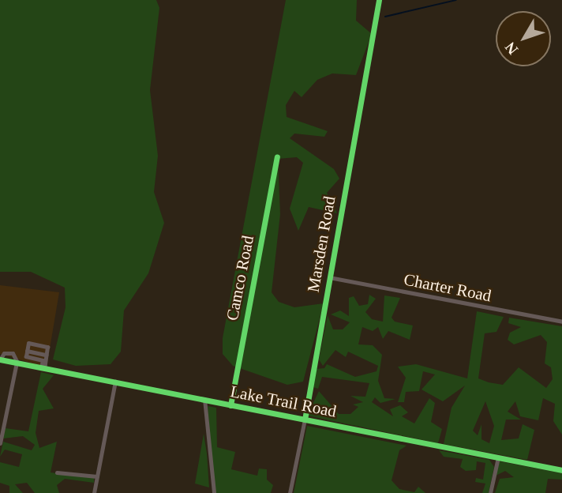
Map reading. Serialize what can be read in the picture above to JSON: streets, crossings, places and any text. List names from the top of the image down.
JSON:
{
  "streets": {
    "street": [
      "Marsden Road",
      "Camco Road",
      "Charter Road",
      "Lake Trail Road"
    ]
  },
  "crossings": [
    ["Marsden Road", "Charter Road"],
    ["Marsden Road", "Lake Trail Road"],
    ["Camco Road", "Lake Trail Road"]
  ],
  "north": "bottom left"
}
